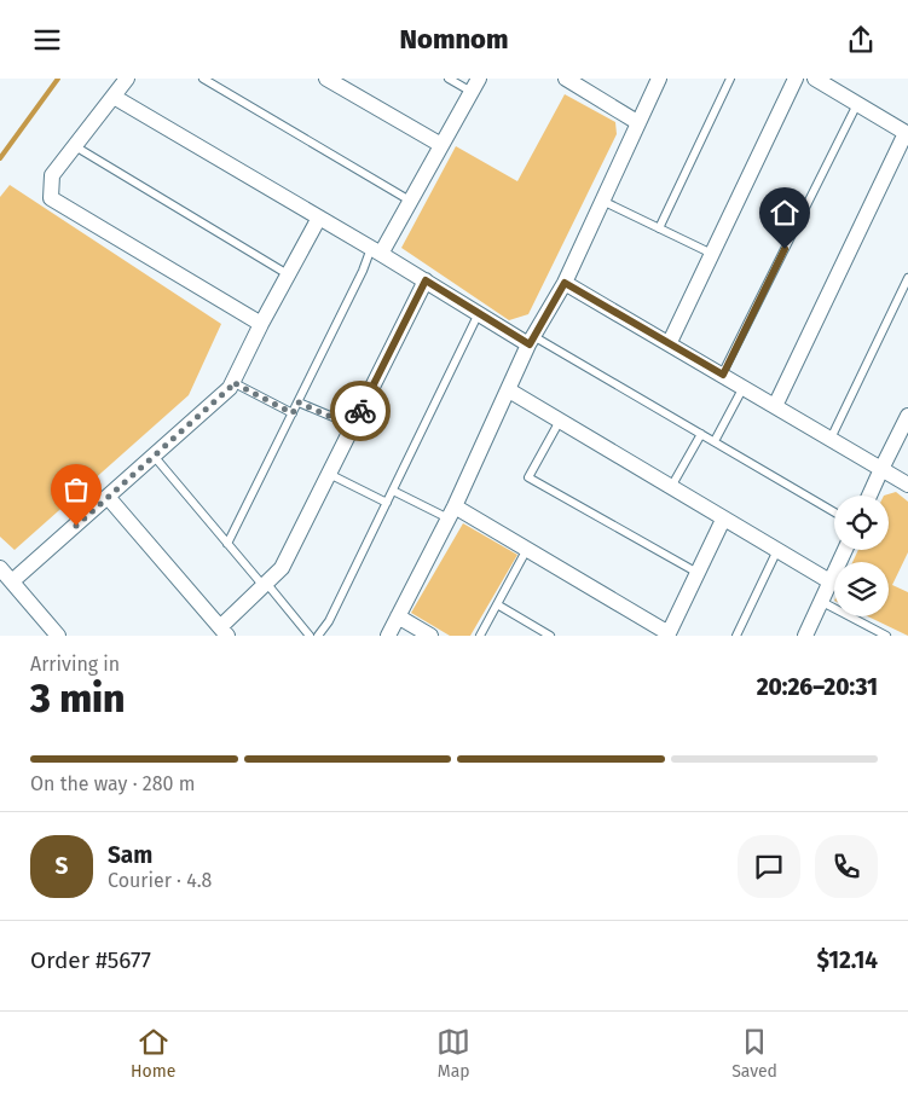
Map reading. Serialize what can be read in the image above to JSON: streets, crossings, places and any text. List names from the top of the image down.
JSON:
{
  "page": {
    "header": "Nomnom",
    "heading": ["3 min", "Arriving in", "20:26–20:31"],
    "panel": [
      "Sam",
      "Courier · 4.8",
      "Order #5677",
      "$12.14"
    ],
    "bar": "On the way · 280 m",
    "round": "S",
    "tabs": ["Home", "Map", "Saved"]
  }
}
